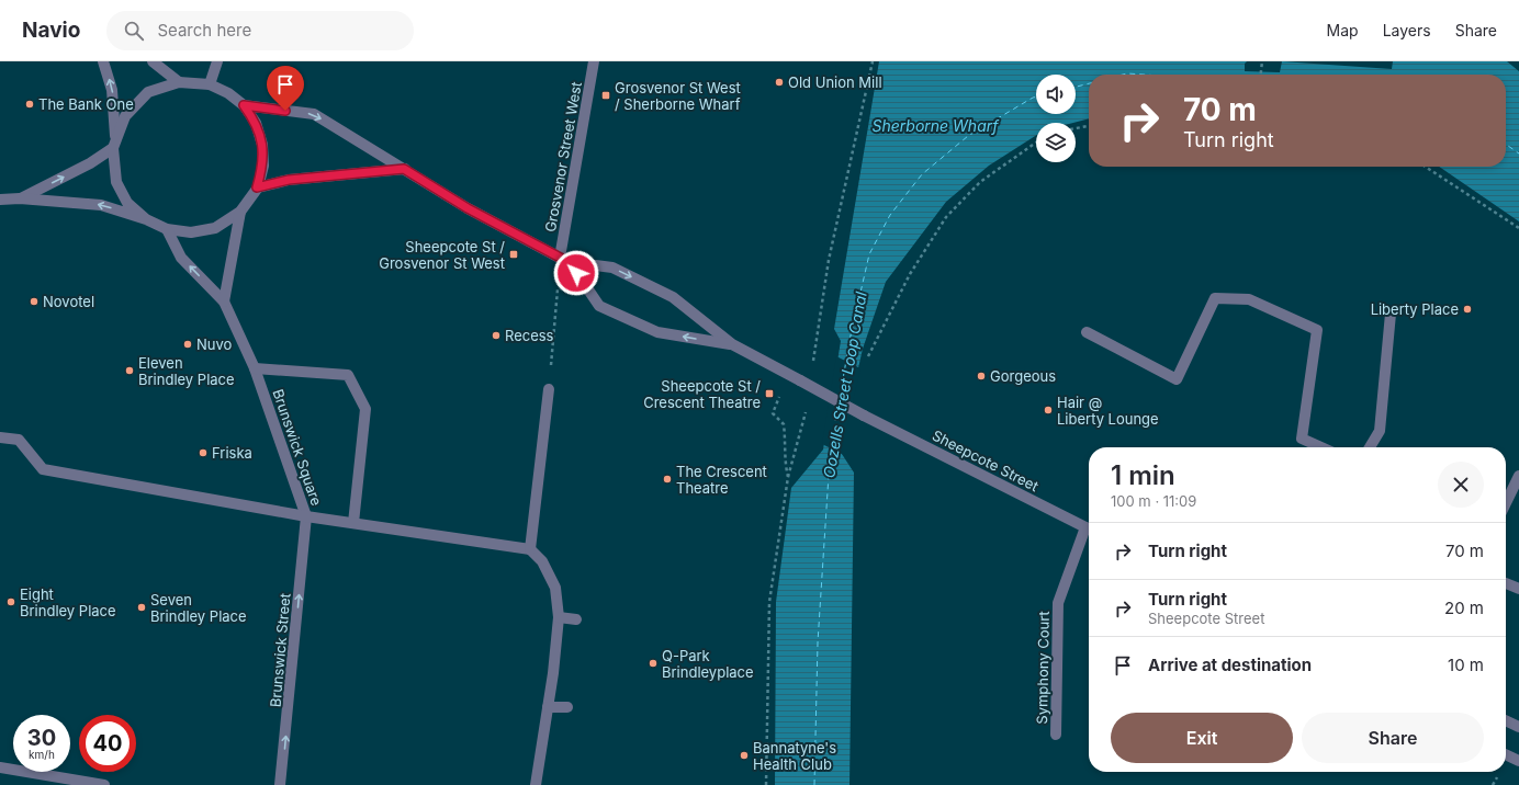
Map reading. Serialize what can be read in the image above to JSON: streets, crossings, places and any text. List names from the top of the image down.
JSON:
{
  "streets": {
    "street": [
      "Grosvenor Street West",
      "Brunswick Square",
      "Sheepcote Street",
      "Brunswick Street",
      "Symphony Court"
    ]
  },
  "crossings": [
    ["Brunswick Square", "Brunswick Street"]
  ],
  "one_way": ["Brunswick Street"],
  "water": ["Sherborne Wharf", "Oozells Street Loop Canal"],
  "places": {
    "other": [
      "Old Union Mill",
      "The Bank One",
      "Novotel",
      "Liberty Place",
      "Recess",
      "Nuvo",
      "Eleven Brindley Place",
      "Gorgeous",
      "Hair @ Liberty Lounge",
      "Friska",
      "The Crescent Theatre",
      "Eight Brindley Place",
      "Seven Brindley Place",
      "Q-Park Brindleyplace",
      "Bannatyne's Health Club"
    ],
    "transit": ["Grosvenor St West / Sherborne Wharf", "Sheepcote St / Grosvenor St West", "Sheepcote St / Crescent Theatre"]
  },
  "page": {
    "header": "Navio",
    "search": "Search here",
    "nav": ["Map", "Layers", "Share"],
    "turn": ["70 m", "Turn right"],
    "heading": ["1 min", "100 m · 11:09"],
    "list": [
      {
        "name": "Turn right",
        "value": "70 m"
      },
      {
        "name": "Turn right",
        "note": "Sheepcote Street",
        "value": "20 m"
      },
      {
        "name": "Arrive at destination",
        "value": "10 m"
      }
    ],
    "buttons": ["Exit", "Share"],
    "speed": "30 km/h",
    "limit": "40"
  }
}
